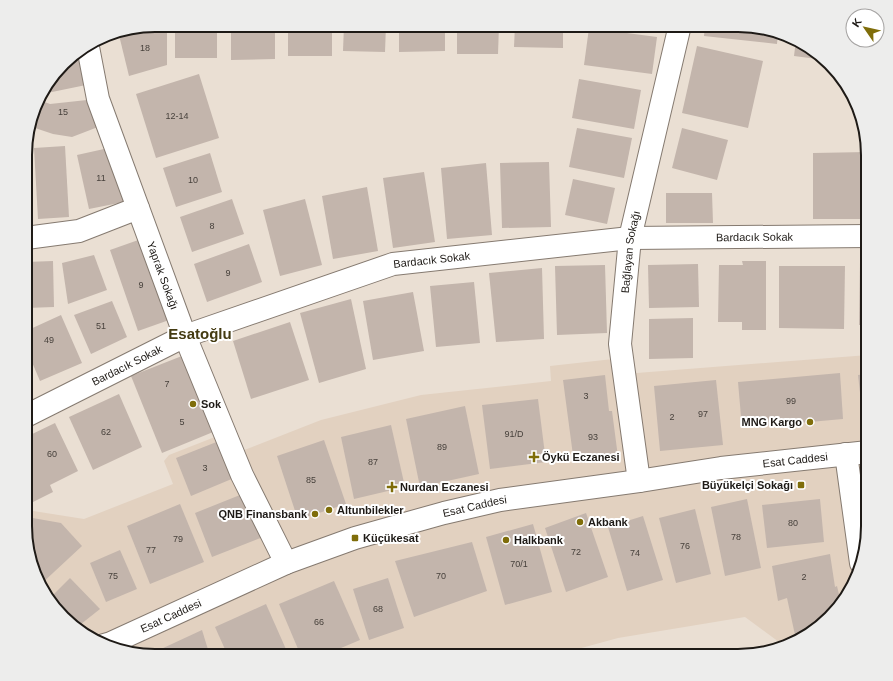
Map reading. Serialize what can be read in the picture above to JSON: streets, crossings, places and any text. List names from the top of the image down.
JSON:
{
  "streets": {
    "street": [
      "Bardacık Sokak",
      "Bağlayan Sokağı",
      "Yaprak Sokağı",
      "Esat Caddesi"
    ]
  },
  "crossings": [
    ["Bardacık Sokak", "Bağlayan Sokağı"],
    ["Bardacık Sokak", "Yaprak Sokağı"],
    ["Bağlayan Sokağı", "Esat Caddesi"],
    ["Yaprak Sokağı", "Esat Caddesi"]
  ],
  "districts": ["Esatoğlu"],
  "places": {
    "other": [
      "Sok",
      "MNG Kargo",
      "Altunbilekler",
      "QNB Finansbank",
      "Akbank",
      "Halkbank"
    ],
    "health": ["Öykü Eczanesi", "Nurdan Eczanesi"],
    "transit": ["Büyükelçi Sokağı", "Küçükesat"]
  },
  "house_numbers": [
    "18",
    "15",
    "12-14",
    "11",
    "10",
    "8",
    "9",
    "9",
    "51",
    "49",
    "7",
    "3",
    "99",
    "97",
    "2",
    "5",
    "62",
    "91/D",
    "93",
    "89",
    "60",
    "87",
    "3",
    "85",
    "80",
    "78",
    "79",
    "76",
    "77",
    "72",
    "74",
    "70/1",
    "75",
    "70",
    "2",
    "68",
    "66"
  ],
  "north": "top left"
}
